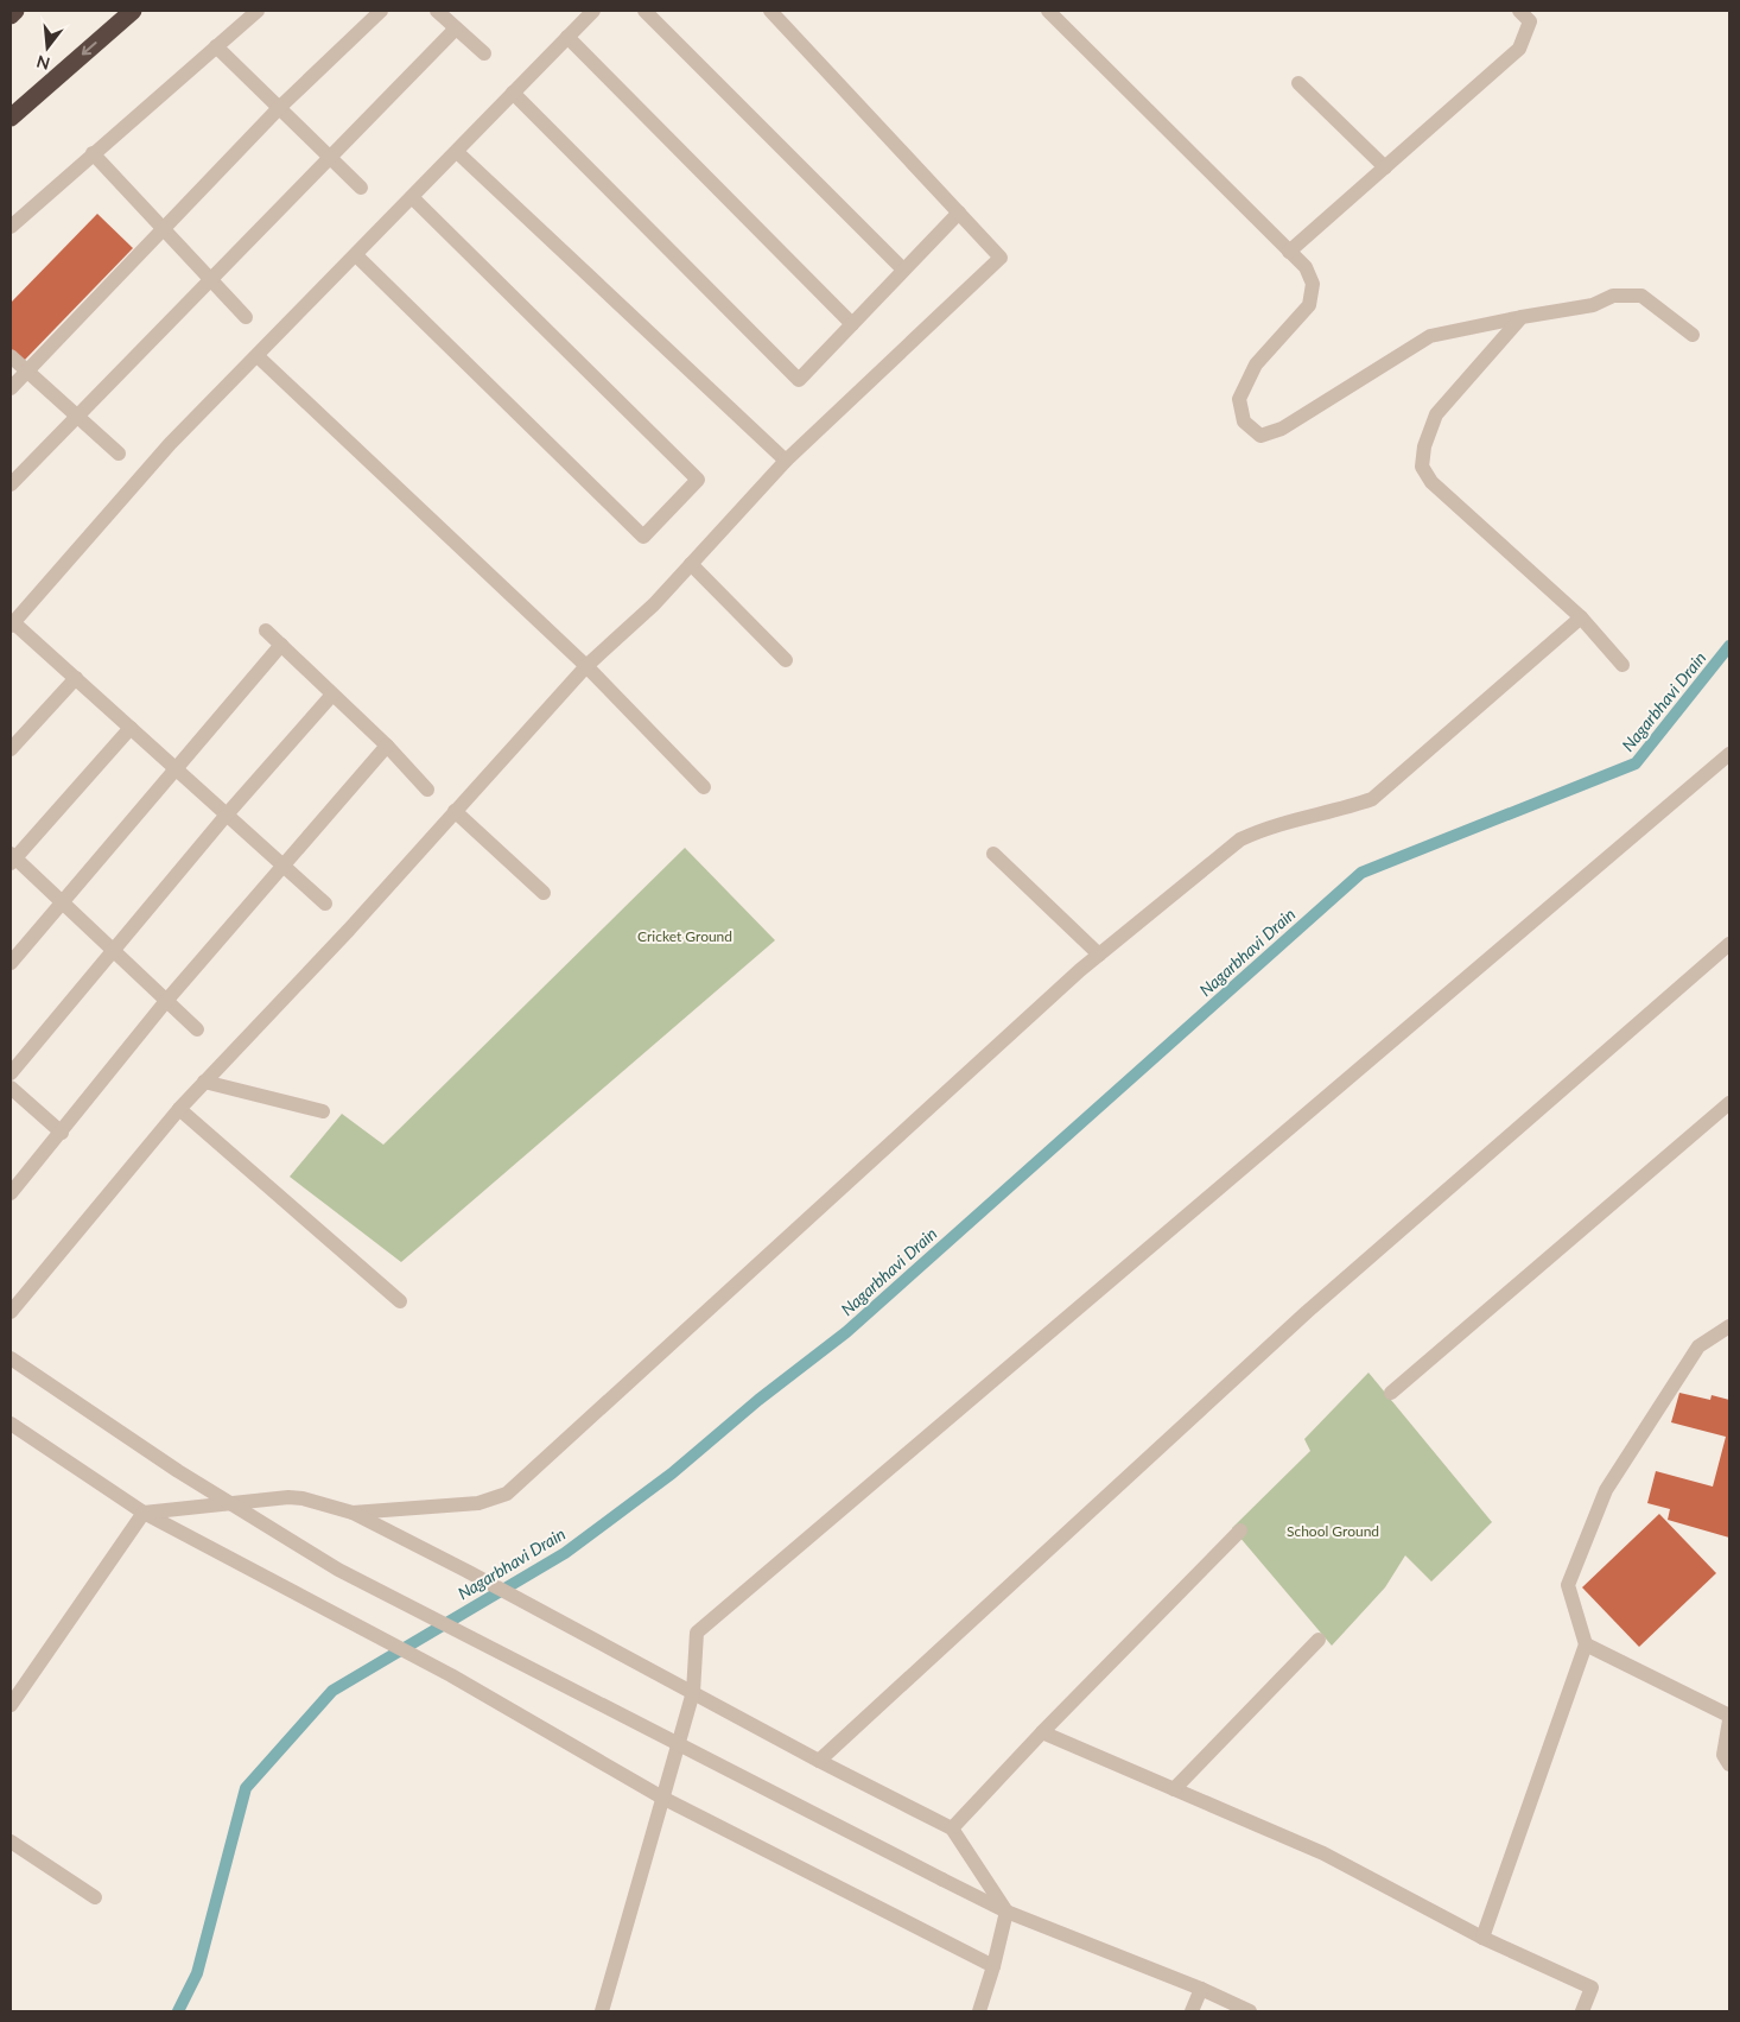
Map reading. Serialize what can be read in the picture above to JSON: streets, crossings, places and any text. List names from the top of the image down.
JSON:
{
  "water": ["Nagarbhavi Drain"],
  "parks": ["Cricket Ground", "School Ground"],
  "north": "bottom"
}
